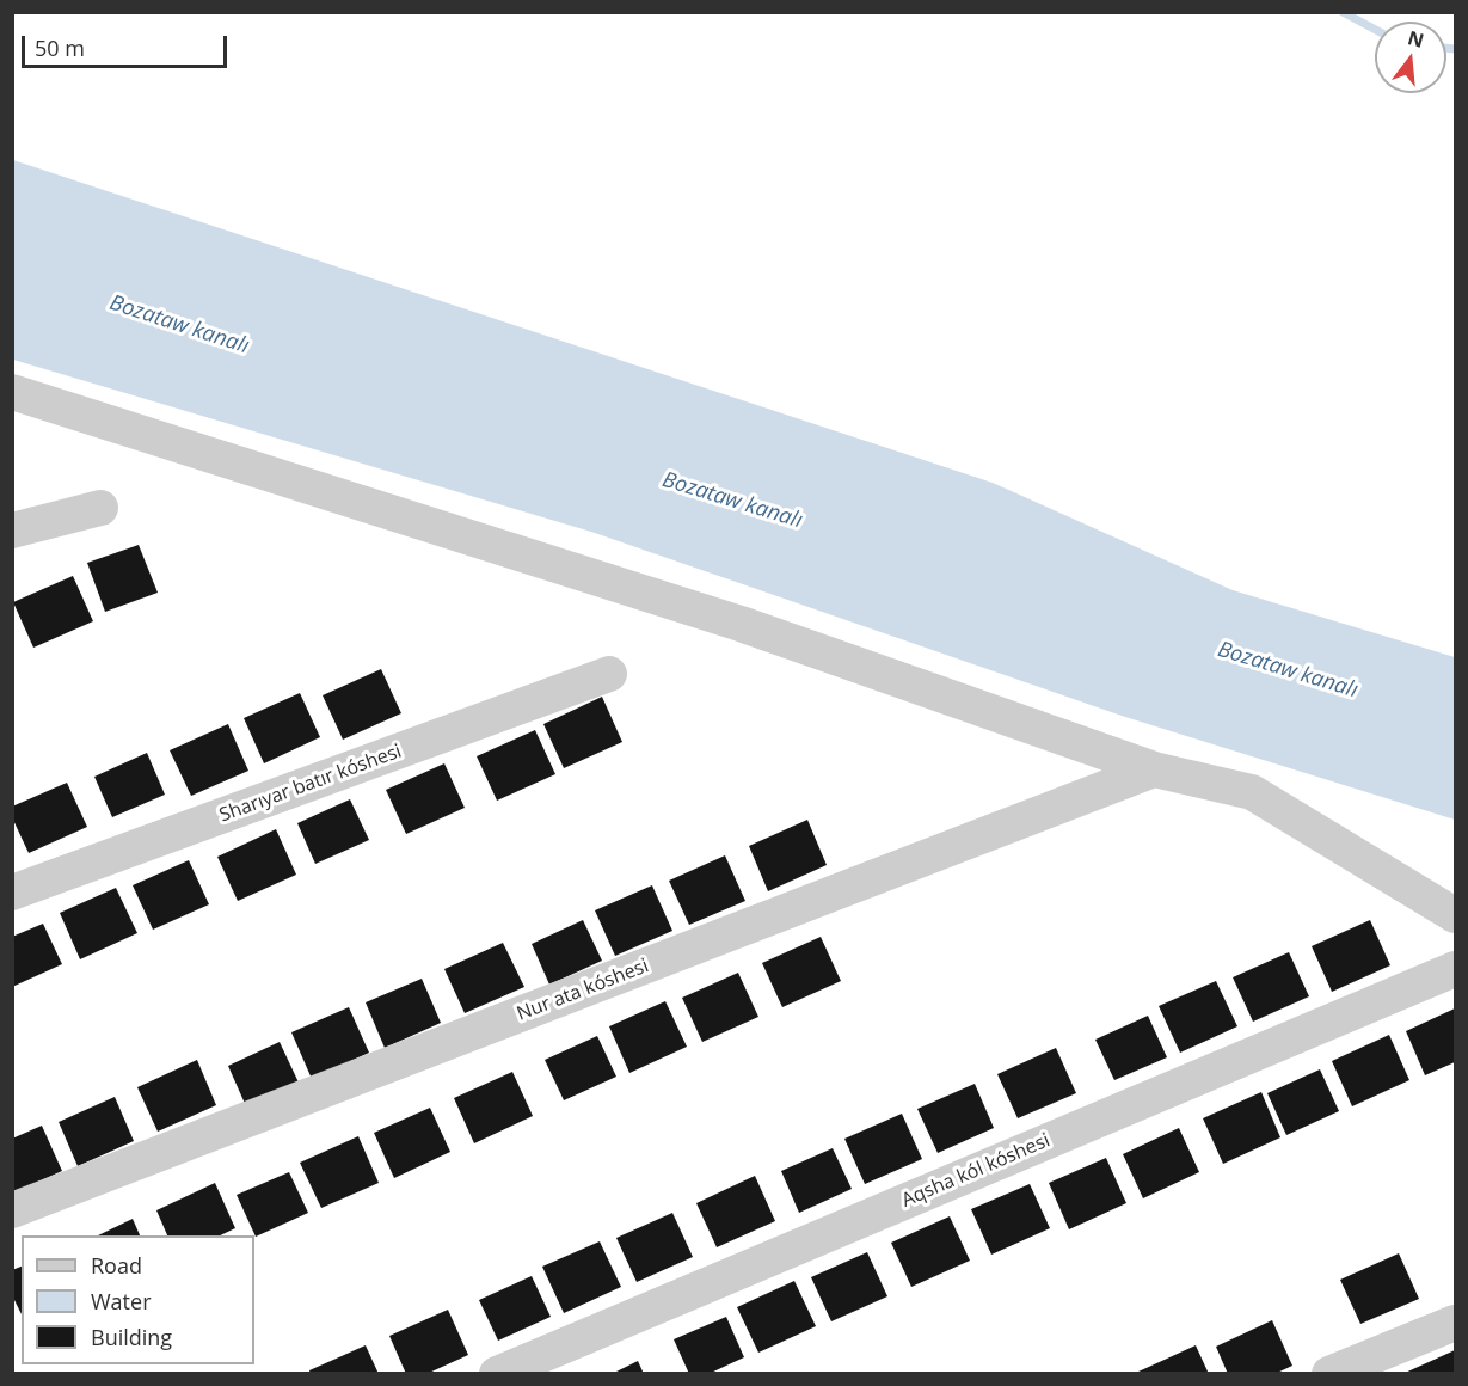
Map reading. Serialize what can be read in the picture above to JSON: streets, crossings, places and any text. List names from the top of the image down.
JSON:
{
  "streets": {
    "street": ["Sharıyar batır kóshesi", "Nur ata kóshesi", "Aqsha kól kóshesi"]
  },
  "water": ["Bozataw kanalı"],
  "legend": ["Road", "Water", "Building"],
  "scale_bar": "50 m",
  "north": "top"
}
